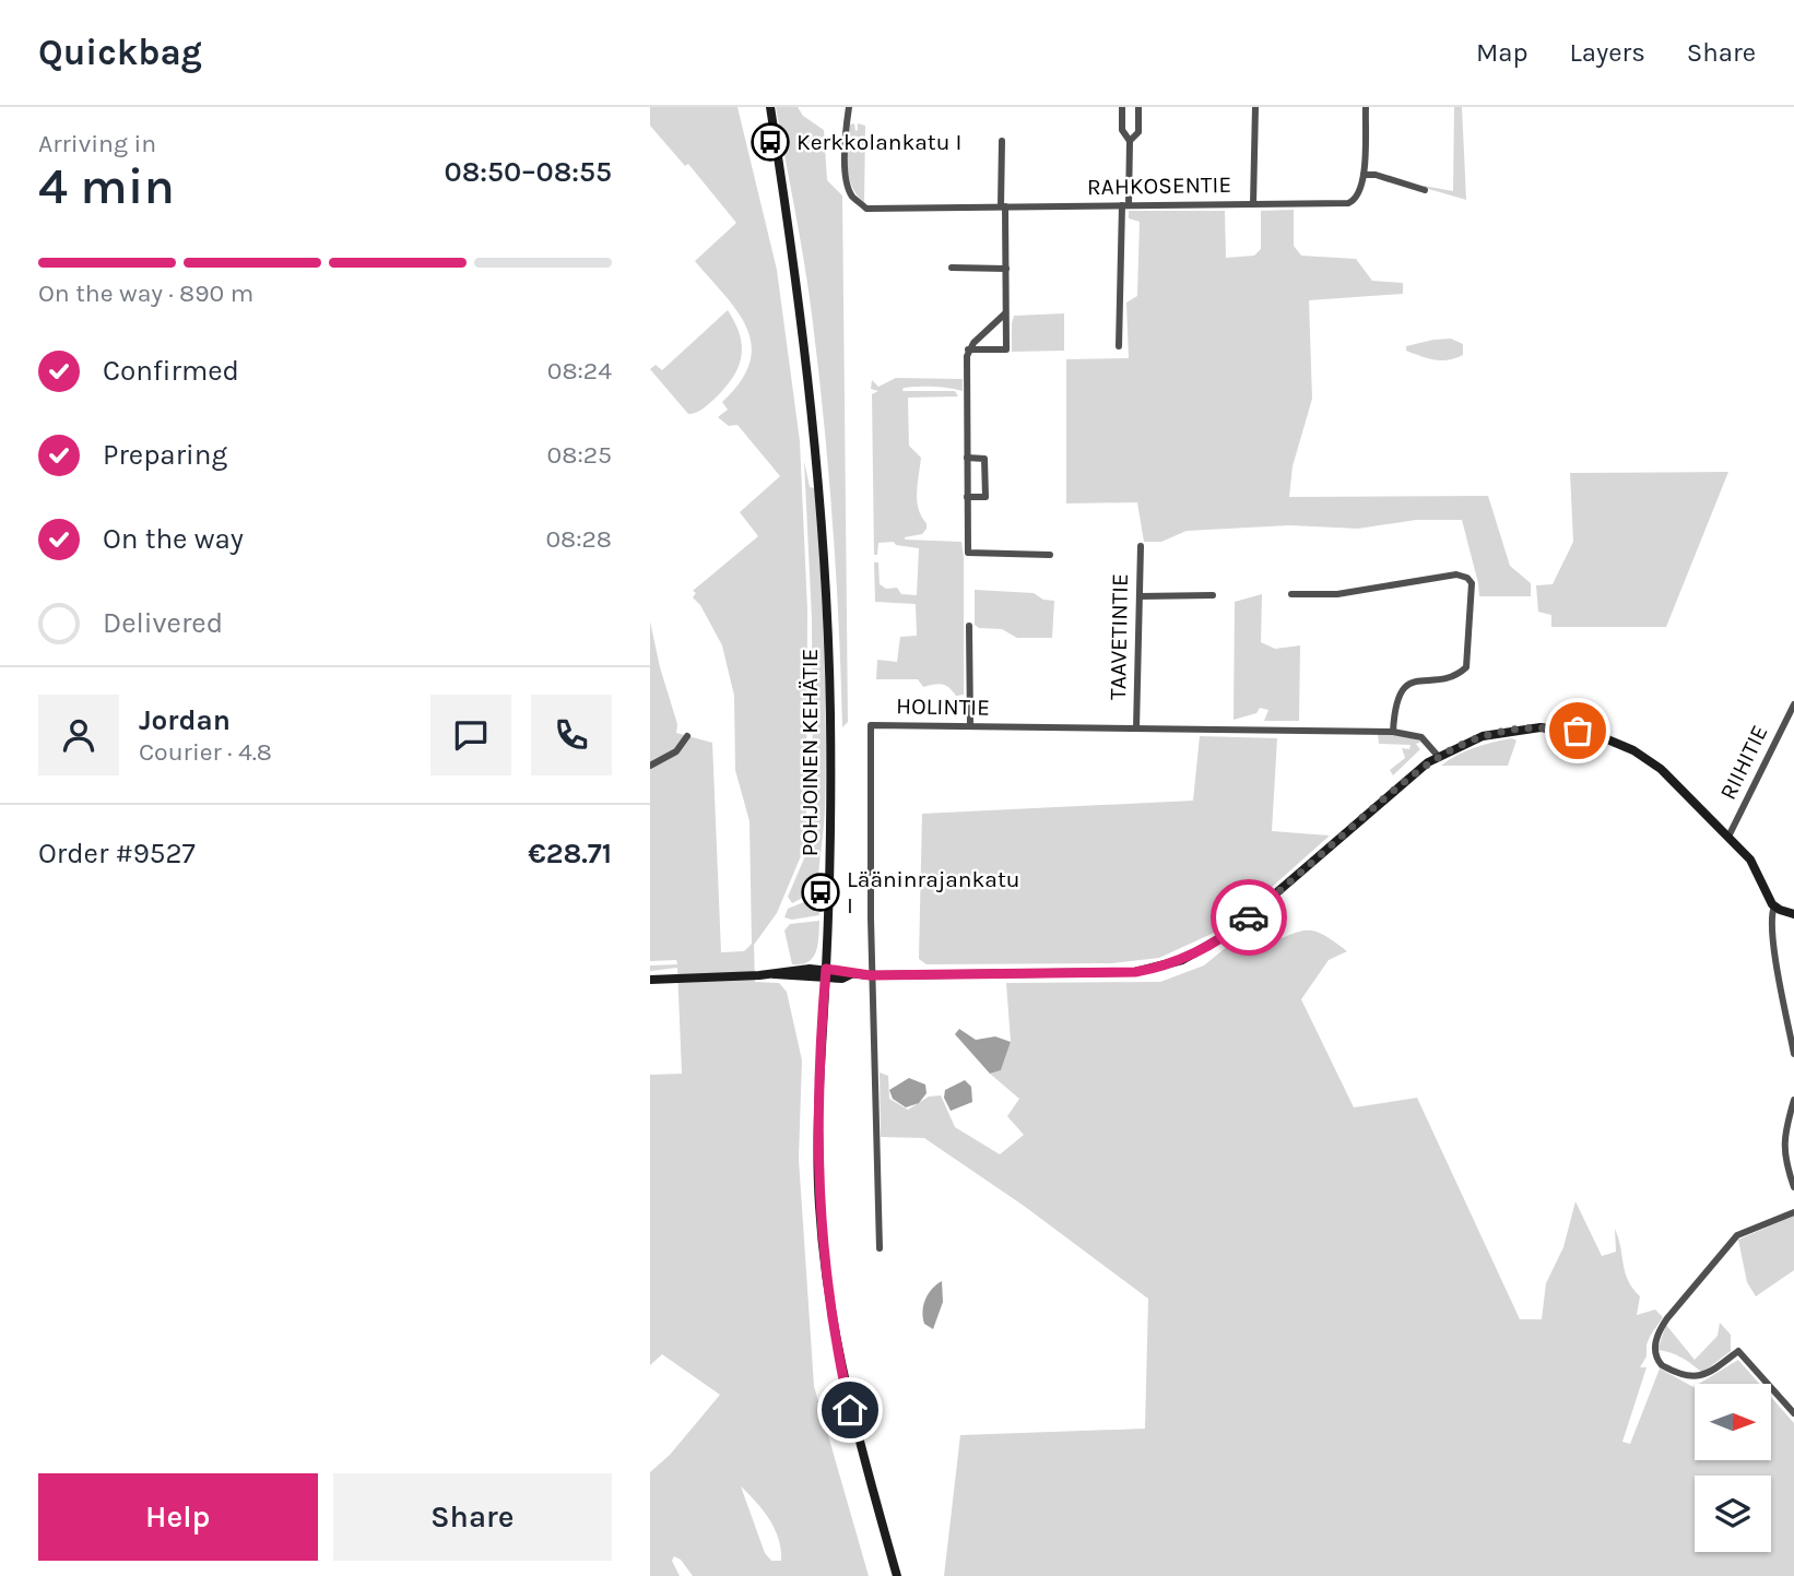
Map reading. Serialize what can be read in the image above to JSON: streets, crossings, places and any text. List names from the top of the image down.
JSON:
{
  "streets": {
    "main road": ["POHJOINEN KEHÄTIE"],
    "street": [
      "RAHKOSENTIE",
      "TAAVETINTIE",
      "HOLINTIE",
      "RIIHITIE"
    ]
  },
  "crossings": [
    ["TAAVETINTIE", "HOLINTIE"]
  ],
  "places": {
    "bus stop": ["Kerkkolankatu I", "Lääninrajankatu I"]
  },
  "north": "right",
  "page": {
    "header": "Quickbag",
    "nav": ["Map", "Layers", "Share"],
    "heading": ["4 min", "Arriving in", "08:50–08:55"],
    "panel": [
      "Jordan",
      "Courier · 4.8",
      "Order #9527",
      "€28.71"
    ],
    "bar": "On the way · 890 m",
    "list": [
      ["Confirmed", "08:24"],
      ["Preparing", "08:25"],
      ["On the way", "08:28"],
      "Delivered"
    ],
    "buttons": ["Help", "Share"]
  }
}
